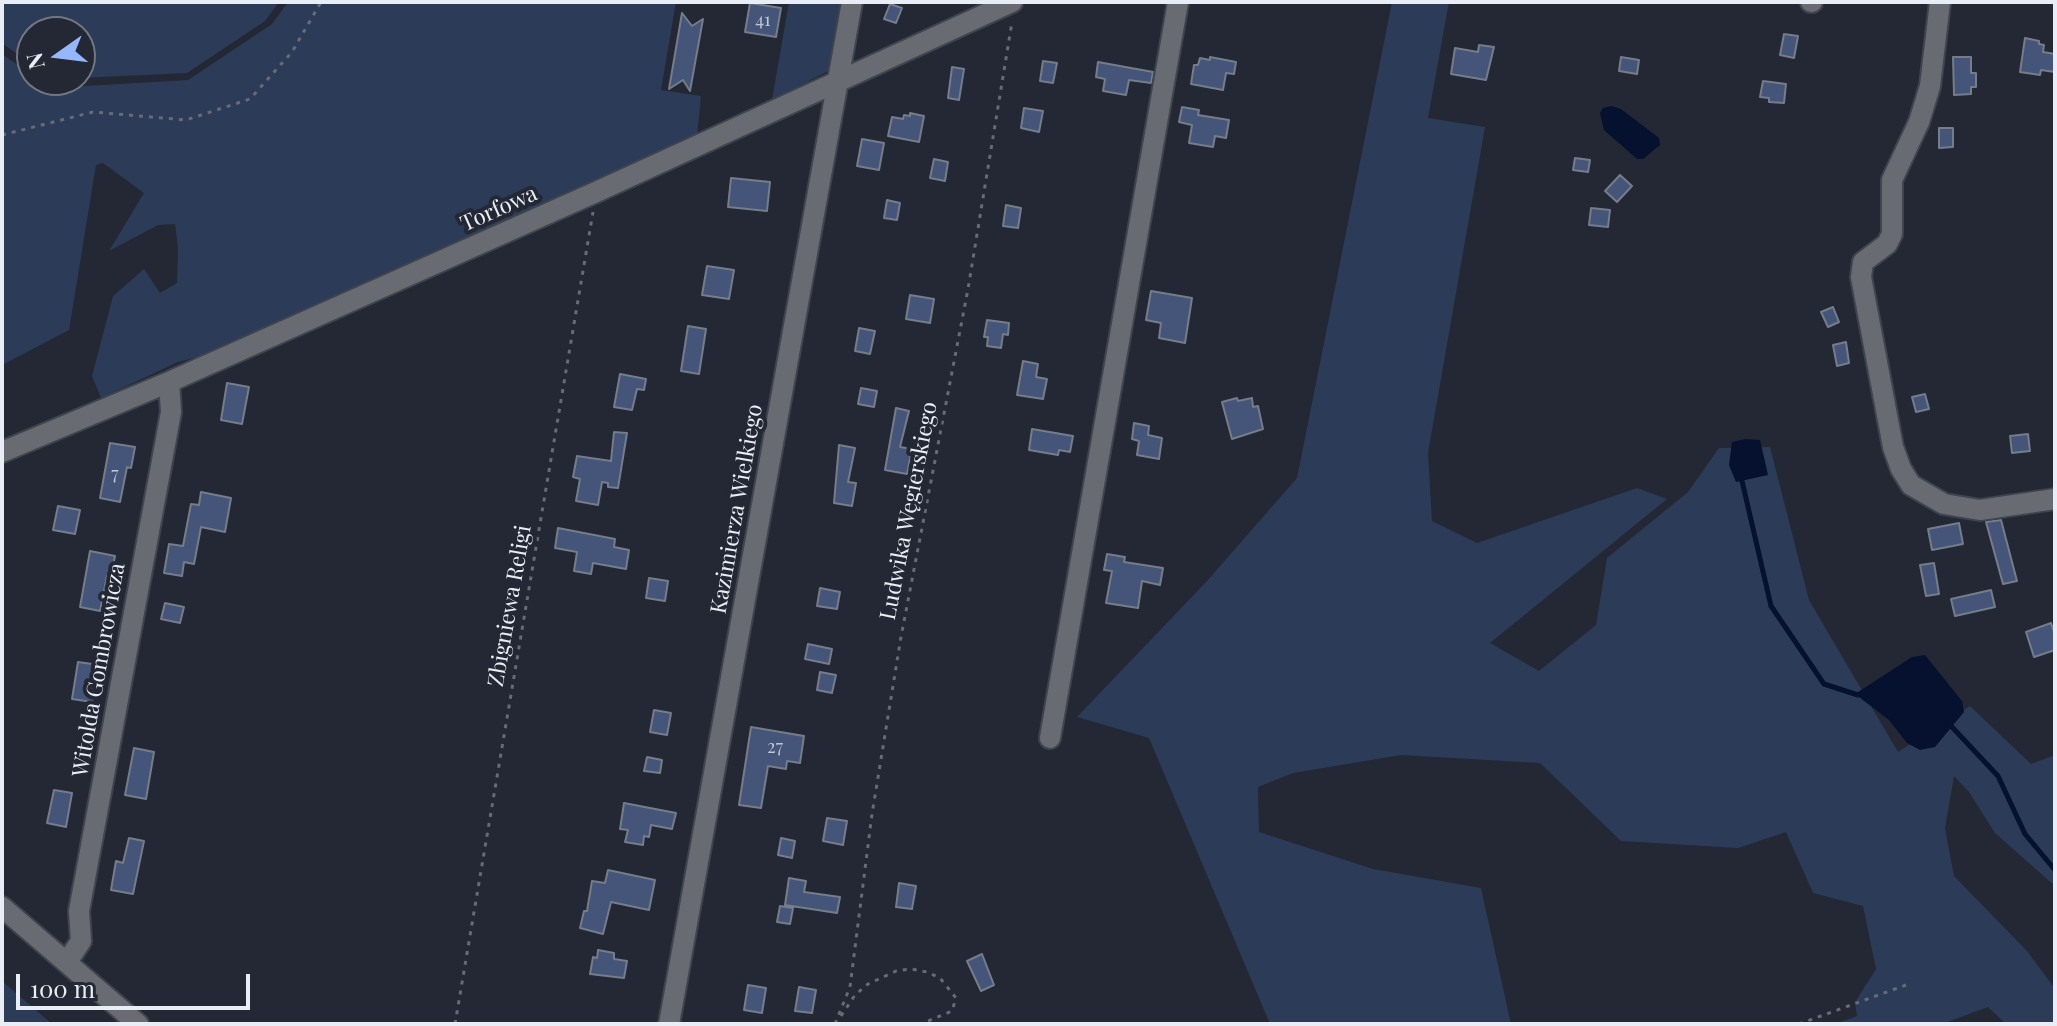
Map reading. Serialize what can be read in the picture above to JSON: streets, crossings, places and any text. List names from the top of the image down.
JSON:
{
  "streets": {
    "street": ["Torfowa", "Kazimierza Wielkiego", "Witolda Gombrowicza"],
    "path": ["Ludwika Węgierskiego", "Zbigniewa Religi"]
  },
  "crossings": [
    ["Torfowa", "Kazimierza Wielkiego"],
    ["Torfowa", "Ludwika Węgierskiego"],
    ["Torfowa", "Zbigniewa Religi"],
    ["Torfowa", "Witolda Gombrowicza"]
  ],
  "house_numbers": ["41", "7", "27"],
  "scale_bar": "100 m",
  "north": "left"
}
